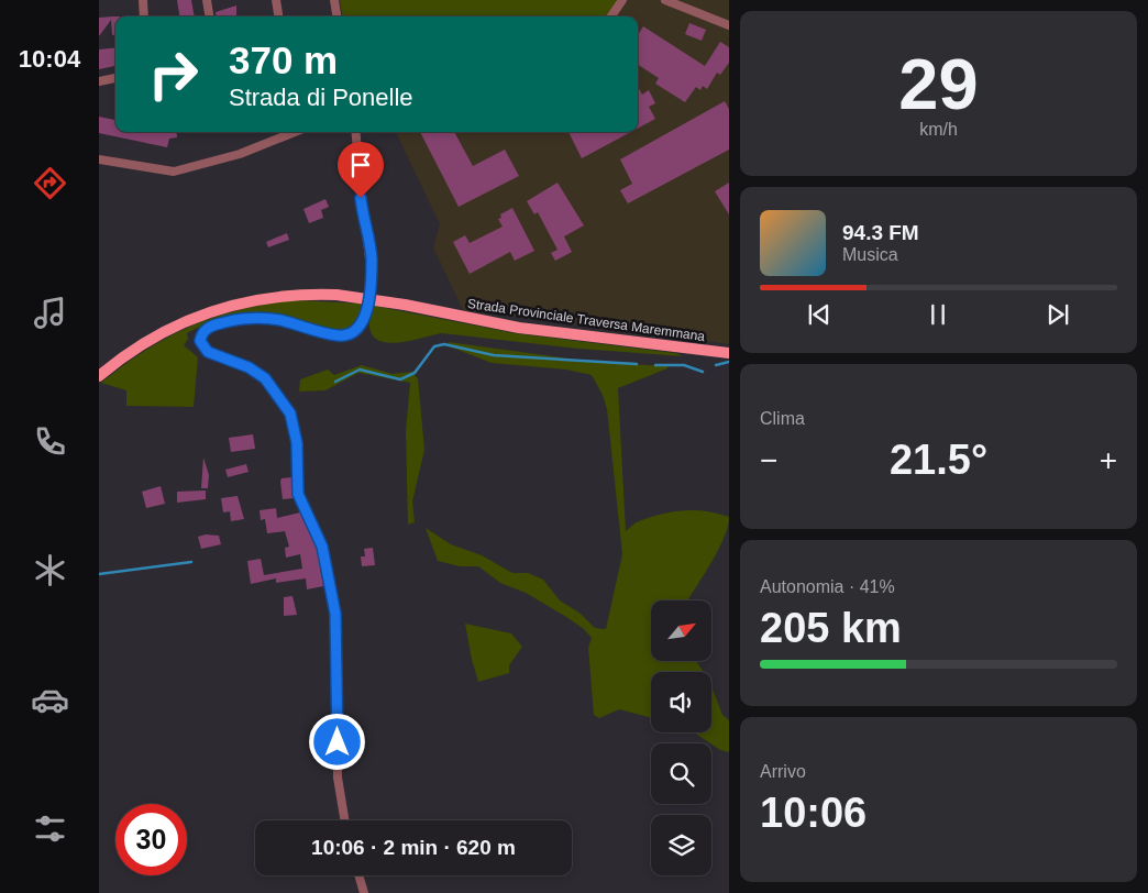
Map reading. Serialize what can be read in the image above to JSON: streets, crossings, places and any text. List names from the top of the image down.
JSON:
{
  "streets": {
    "main road": ["Strada Provinciale Traversa Maremmana"]
  },
  "north": "top right",
  "page": {
    "tabs": "10:04",
    "tile": [
      ["29", "km/h"],
      "Clima",
      ["Autonomia · 41%", "205 km"],
      ["Arrivo", "10:06"]
    ],
    "turn": ["370 m", "Strada di Ponelle"],
    "song": ["94.3 FM", "Musica"],
    "heat": ["−", "21.5°", "+"],
    "limit": "30",
    "trip": "10:06 · 2 min · 620 m"
  }
}
